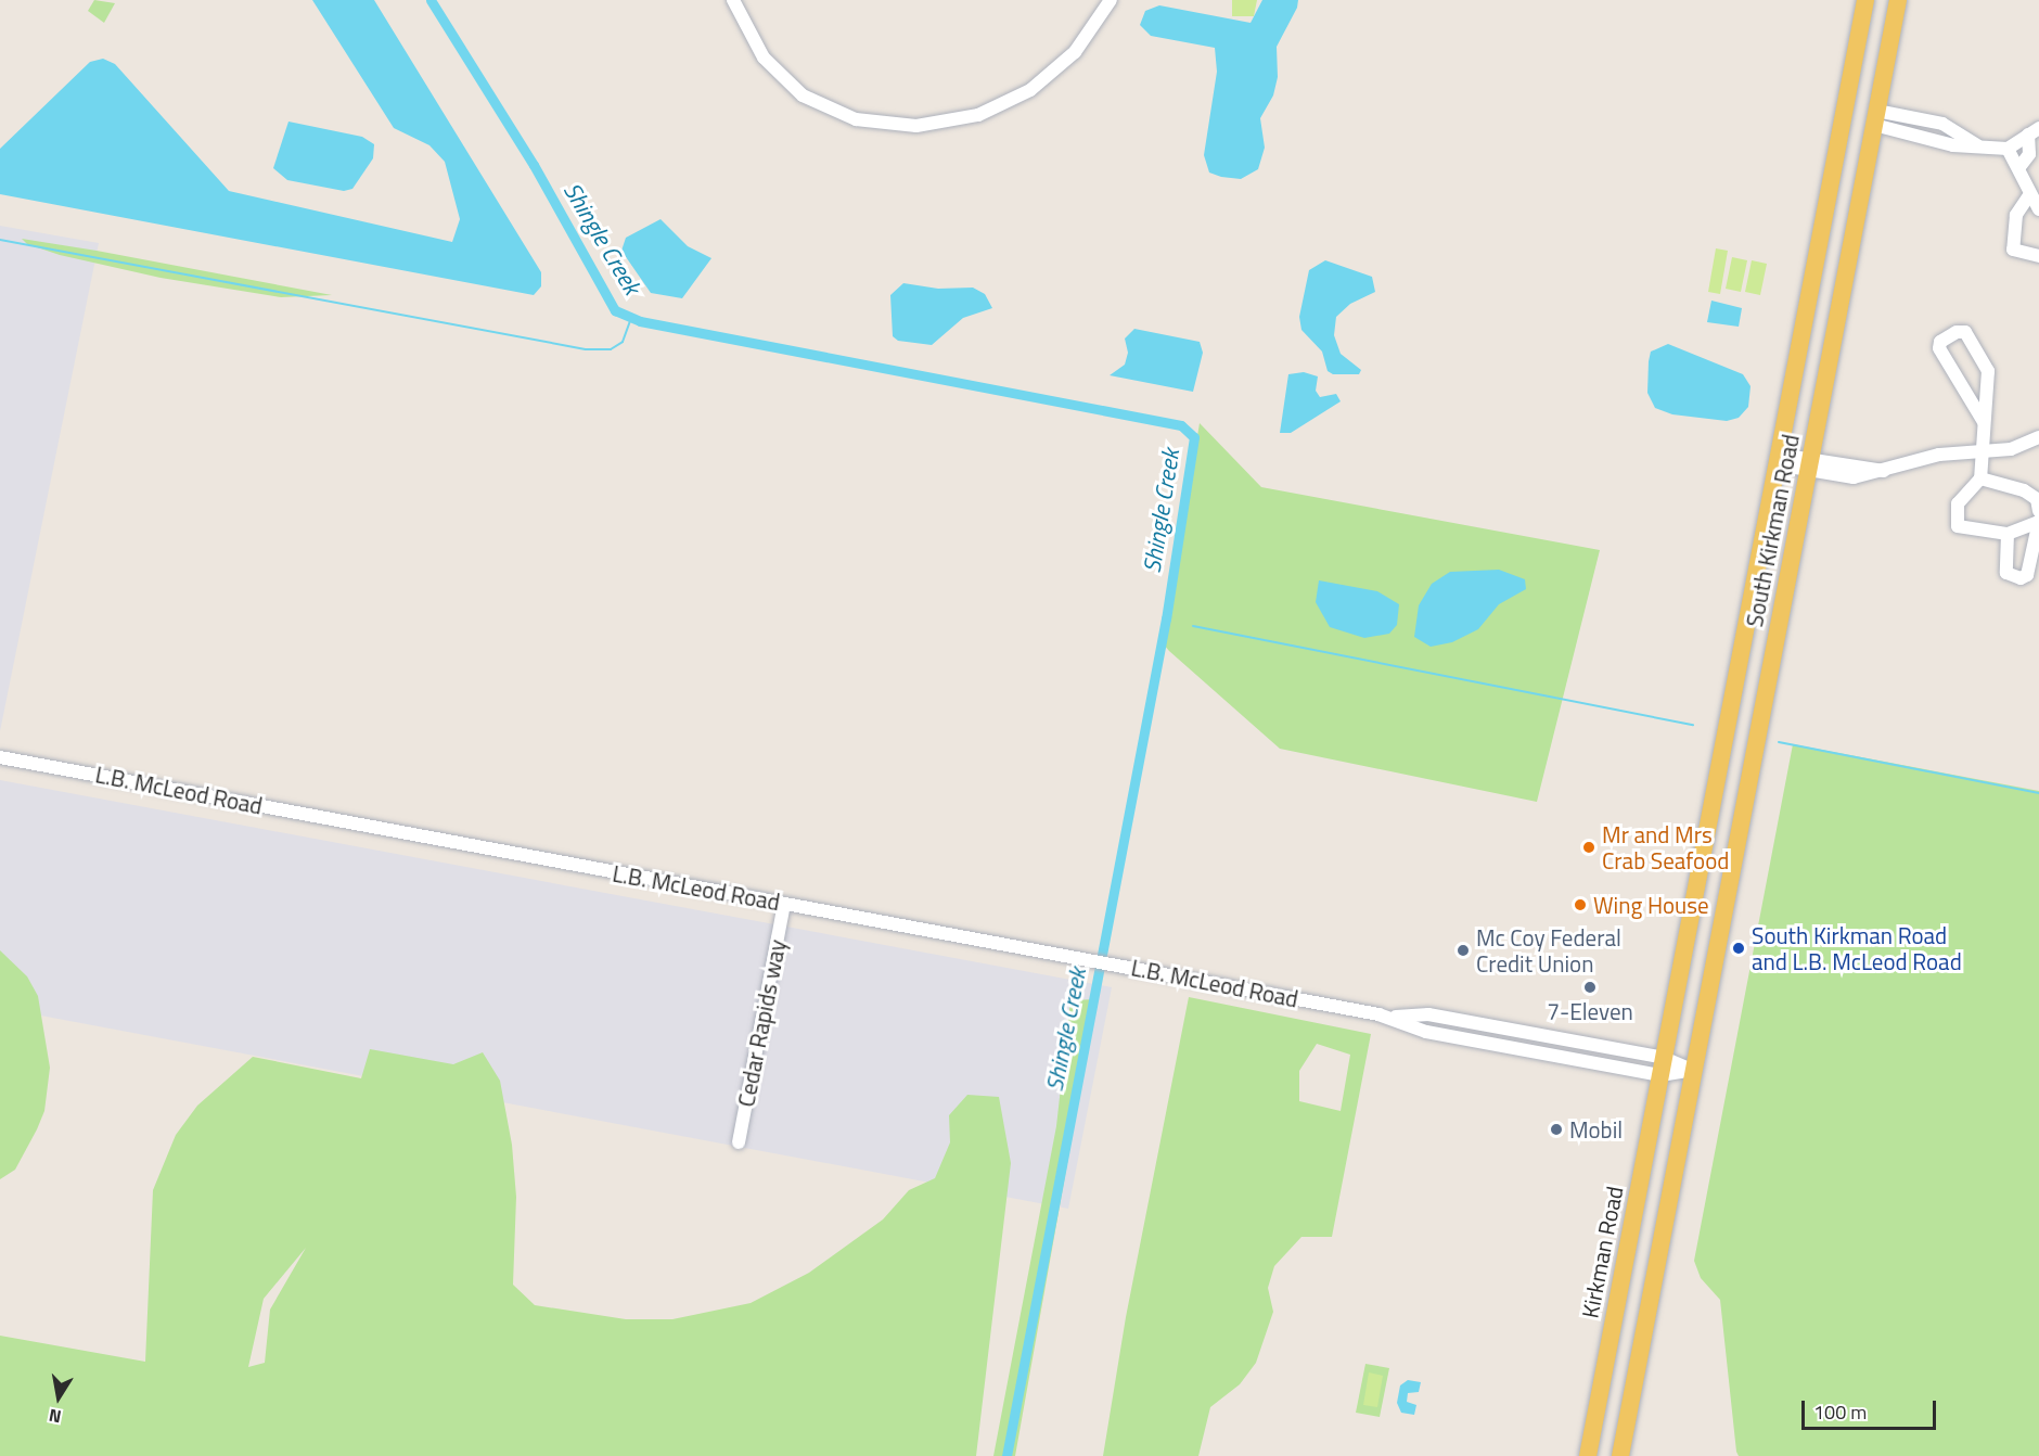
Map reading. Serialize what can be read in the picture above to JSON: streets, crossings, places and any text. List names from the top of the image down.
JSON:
{
  "streets": {
    "main road": ["South Kirkman Road", "Kirkman Road"],
    "street": ["L.B. McLeod Road", "Cedar Rapids way"]
  },
  "crossings": [
    ["South Kirkman Road", "L.B. McLeod Road"],
    ["South Kirkman Road", "Kirkman Road"],
    ["L.B. McLeod Road", "Cedar Rapids way"],
    ["L.B. McLeod Road", "Kirkman Road"]
  ],
  "water": ["Shingle Creek"],
  "places": [
    "Mr and Mrs Crab Seafood",
    "Wing House",
    "South Kirkman Road and L.B. McLeod Road",
    "Mc Coy Federal Credit Union",
    "7-Eleven",
    "Mobil"
  ],
  "scale_bar": "100 m",
  "north": "bottom"
}
